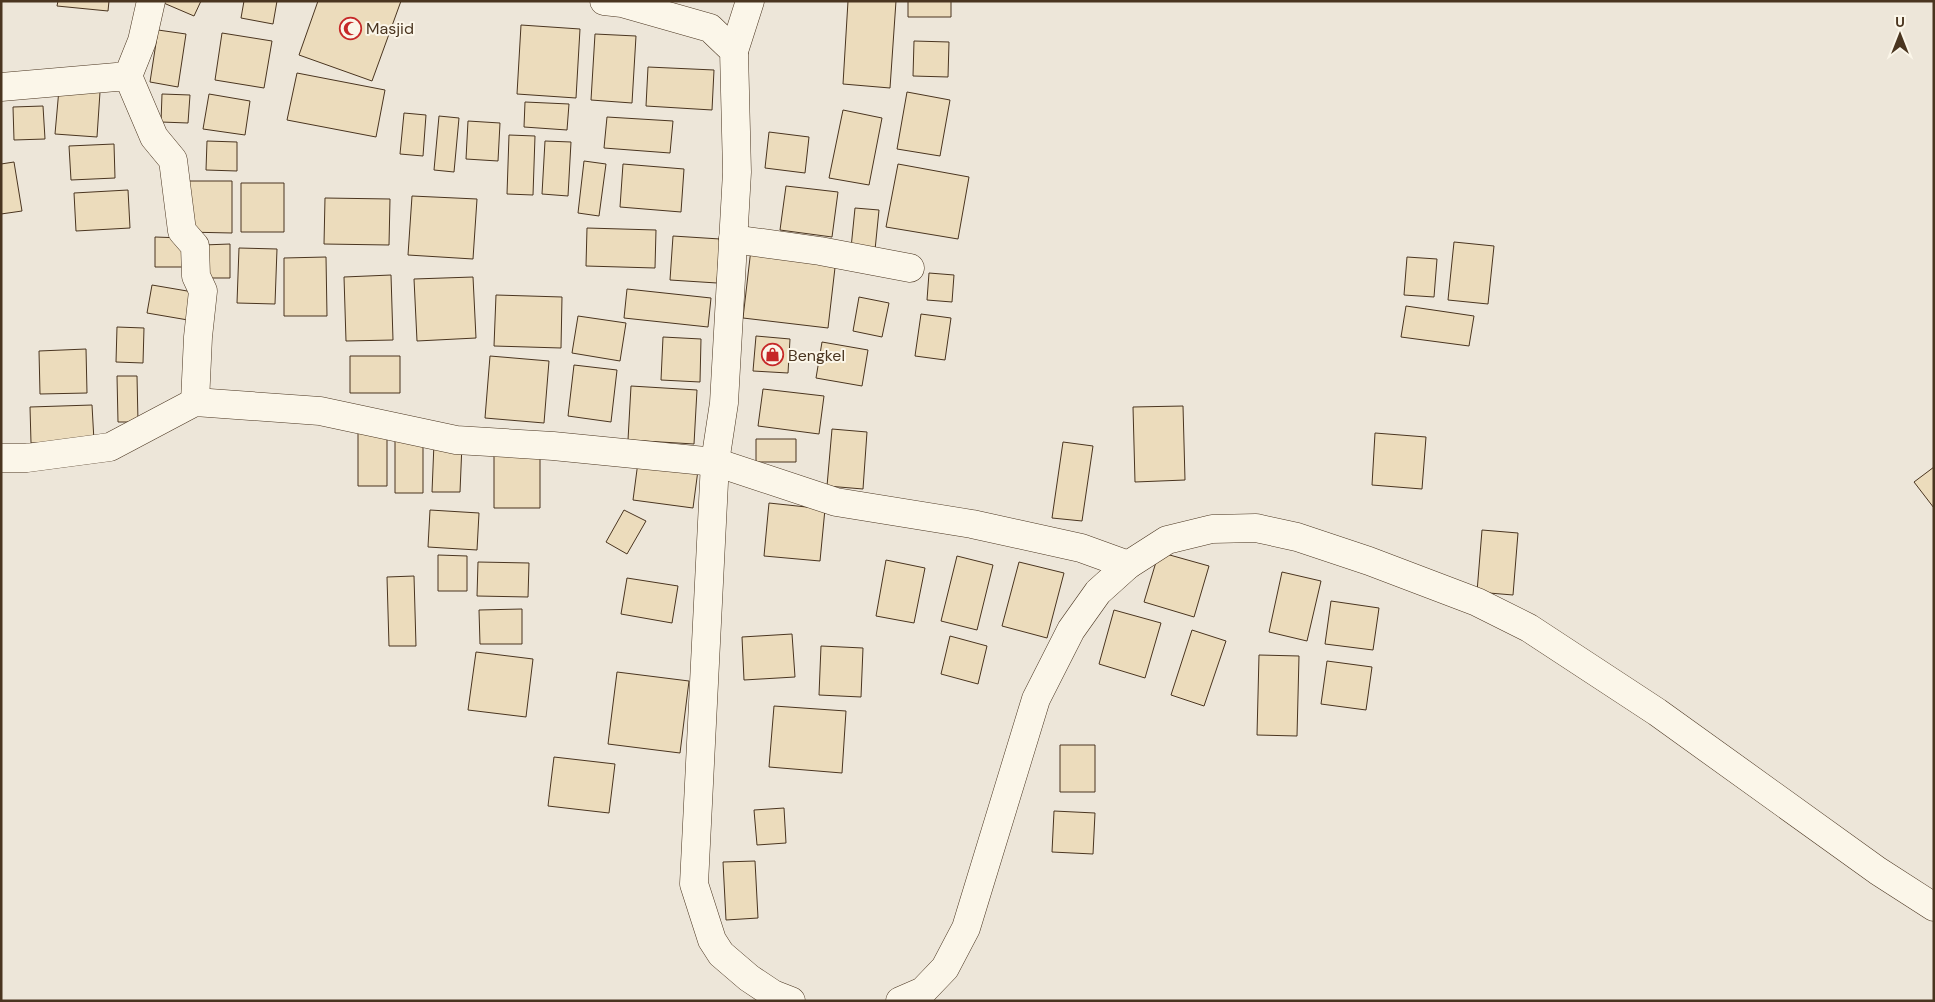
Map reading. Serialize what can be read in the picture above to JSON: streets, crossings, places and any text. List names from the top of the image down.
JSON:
{
  "places": {
    "mosque": ["Masjid"],
    "shop": ["Bengkel"]
  },
  "north": "top"
}
